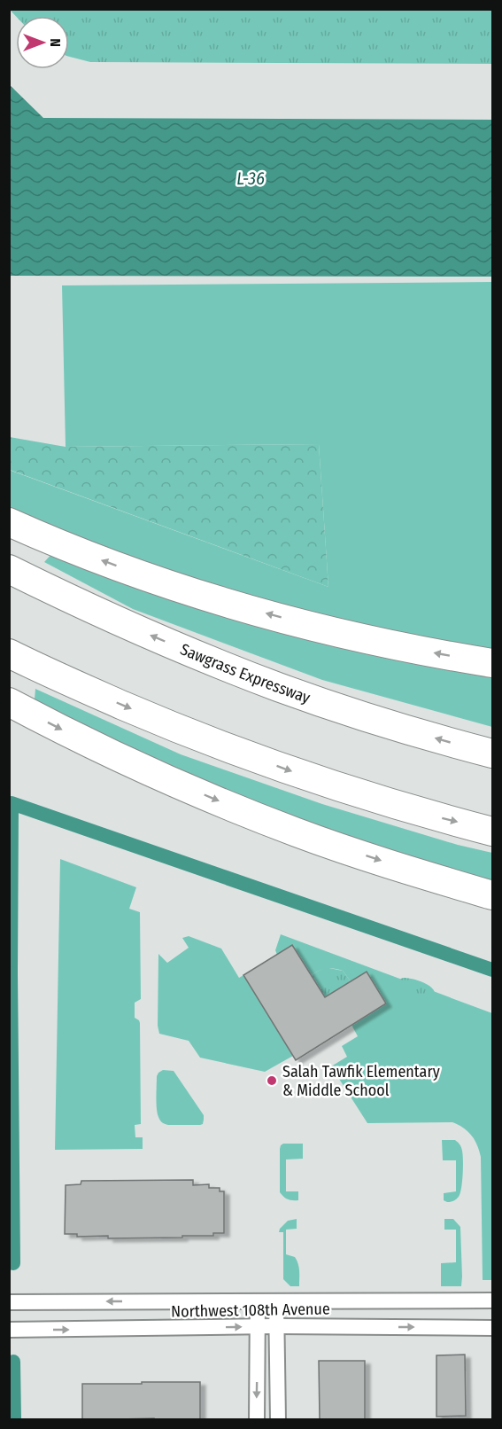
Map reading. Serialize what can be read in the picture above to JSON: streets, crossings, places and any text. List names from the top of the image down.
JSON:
{
  "streets": {
    "highway": ["Sawgrass Expressway"],
    "street": ["Northwest 108th Avenue"]
  },
  "water": ["L-36"],
  "places": ["Salah Tawfik Elementary & Middle School"],
  "north": "right"
}
